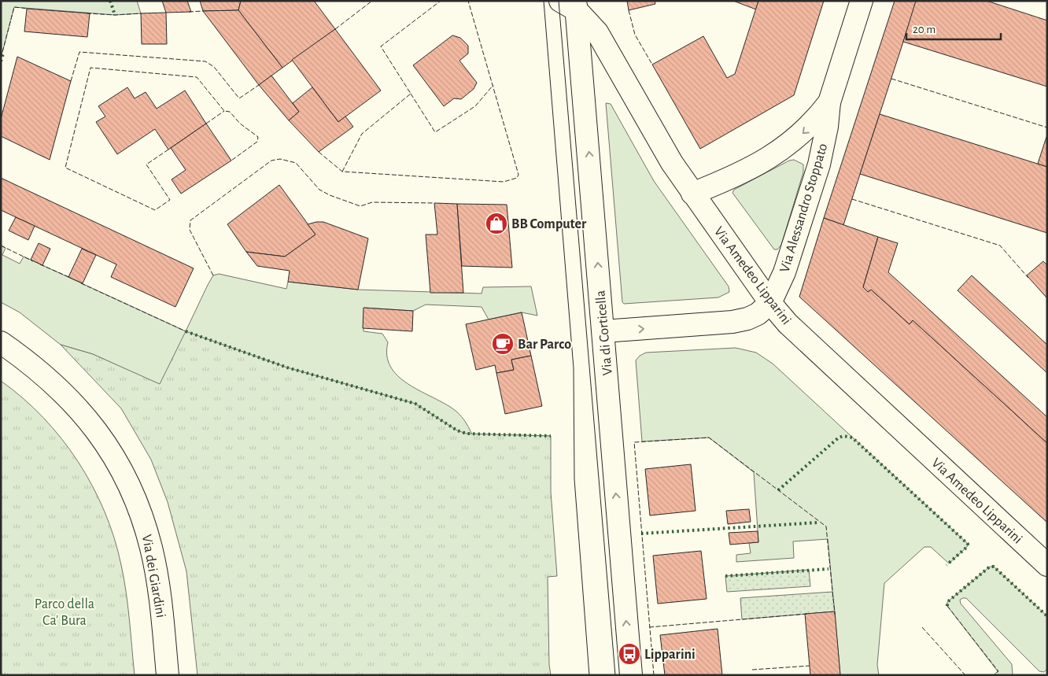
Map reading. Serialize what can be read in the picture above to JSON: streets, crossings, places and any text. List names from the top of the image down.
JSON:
{
  "streets": {
    "street": [
      "Via Alessandro Stoppato",
      "Via Amedeo Lipparini",
      "Via di Corticella",
      "Via dei Giardini"
    ]
  },
  "crossings": [
    ["Via Alessandro Stoppato", "Via Amedeo Lipparini"],
    ["Via Alessandro Stoppato", "Via di Corticella"],
    ["Via Amedeo Lipparini", "Via di Corticella"]
  ],
  "one_way": ["Via di Corticella"],
  "parks": ["Parco della Ca' Bura"],
  "places": {
    "shop": ["BB Computer"],
    "cafe": ["Bar Parco"],
    "bus stop": ["Lipparini"]
  },
  "scale_bar": "20 m"
}
